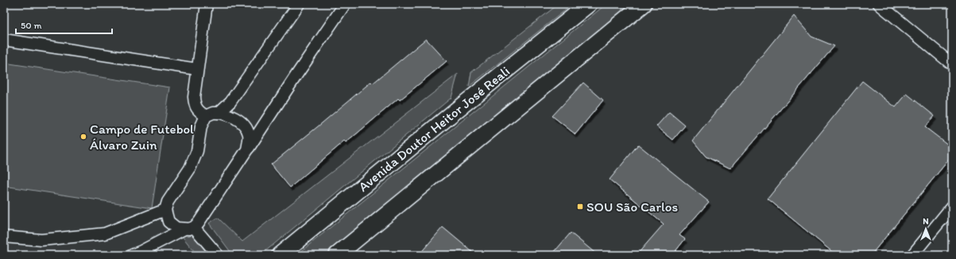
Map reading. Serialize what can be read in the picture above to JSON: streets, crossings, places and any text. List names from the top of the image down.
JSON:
{
  "streets": {
    "main road": ["Avenida Doutor Heitor José Reali"]
  },
  "places": {
    "other": ["Campo de Futebol Álvaro Zuin"],
    "transit": ["SOU São Carlos"]
  },
  "scale_bar": "50 m",
  "north": "top"
}
